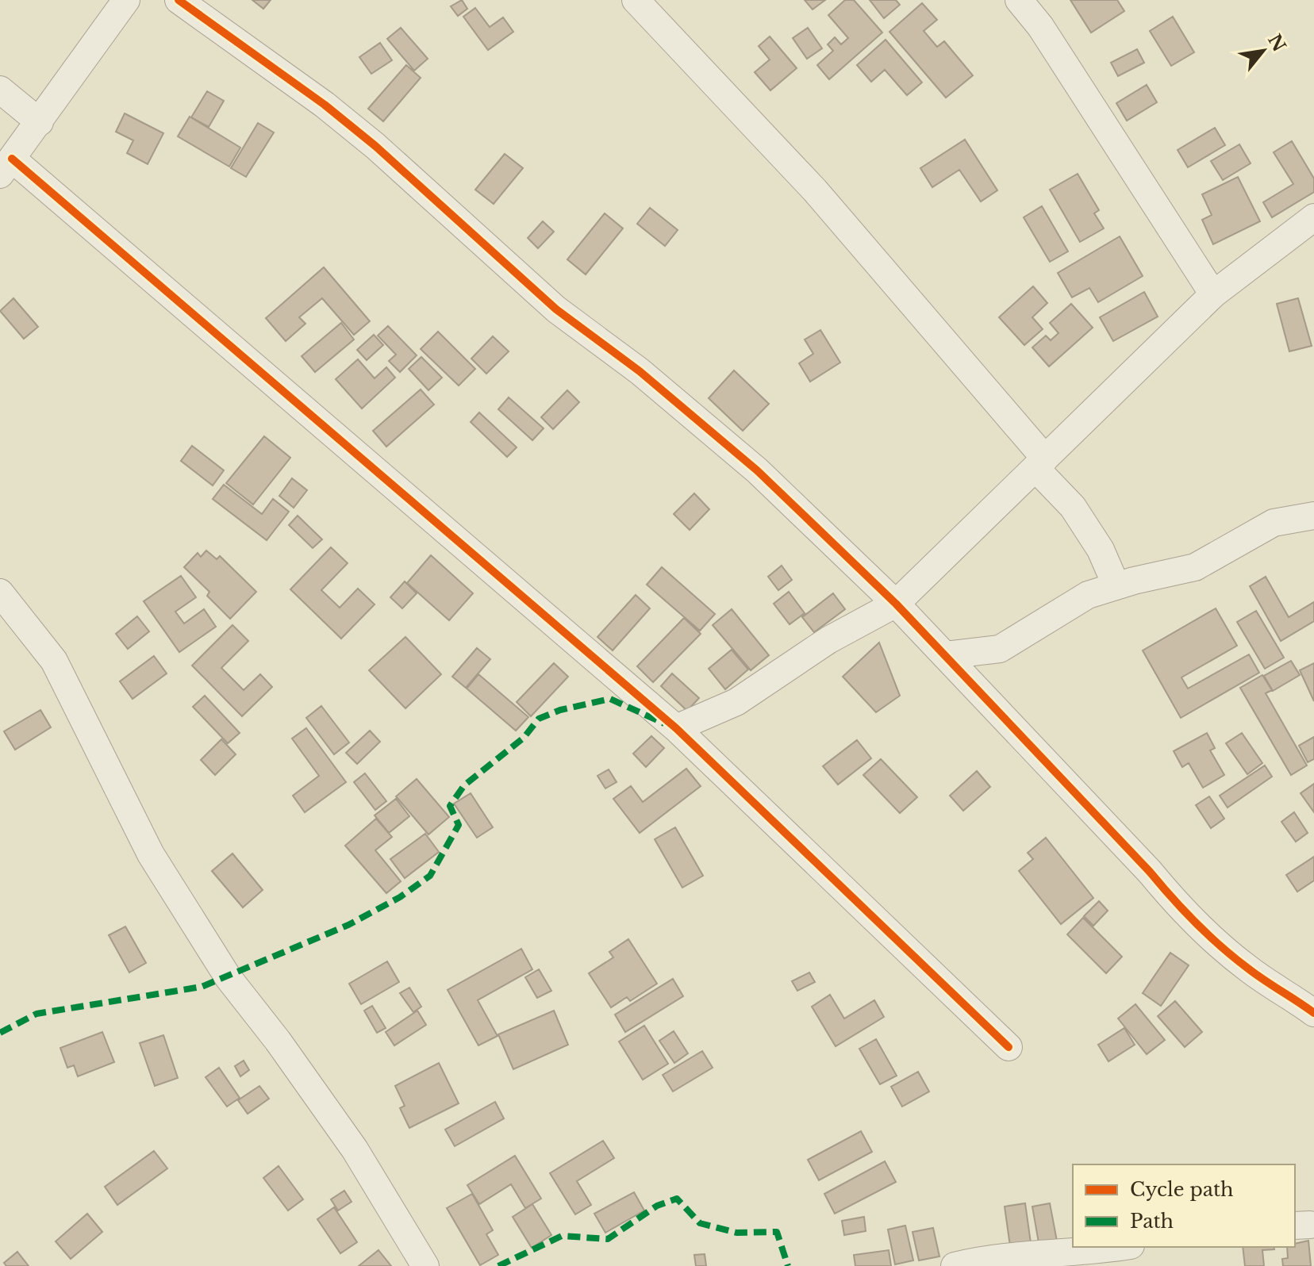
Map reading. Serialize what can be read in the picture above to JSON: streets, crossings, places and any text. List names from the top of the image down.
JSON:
{
  "legend": ["Cycle path", "Path"],
  "north": "top right"
}
